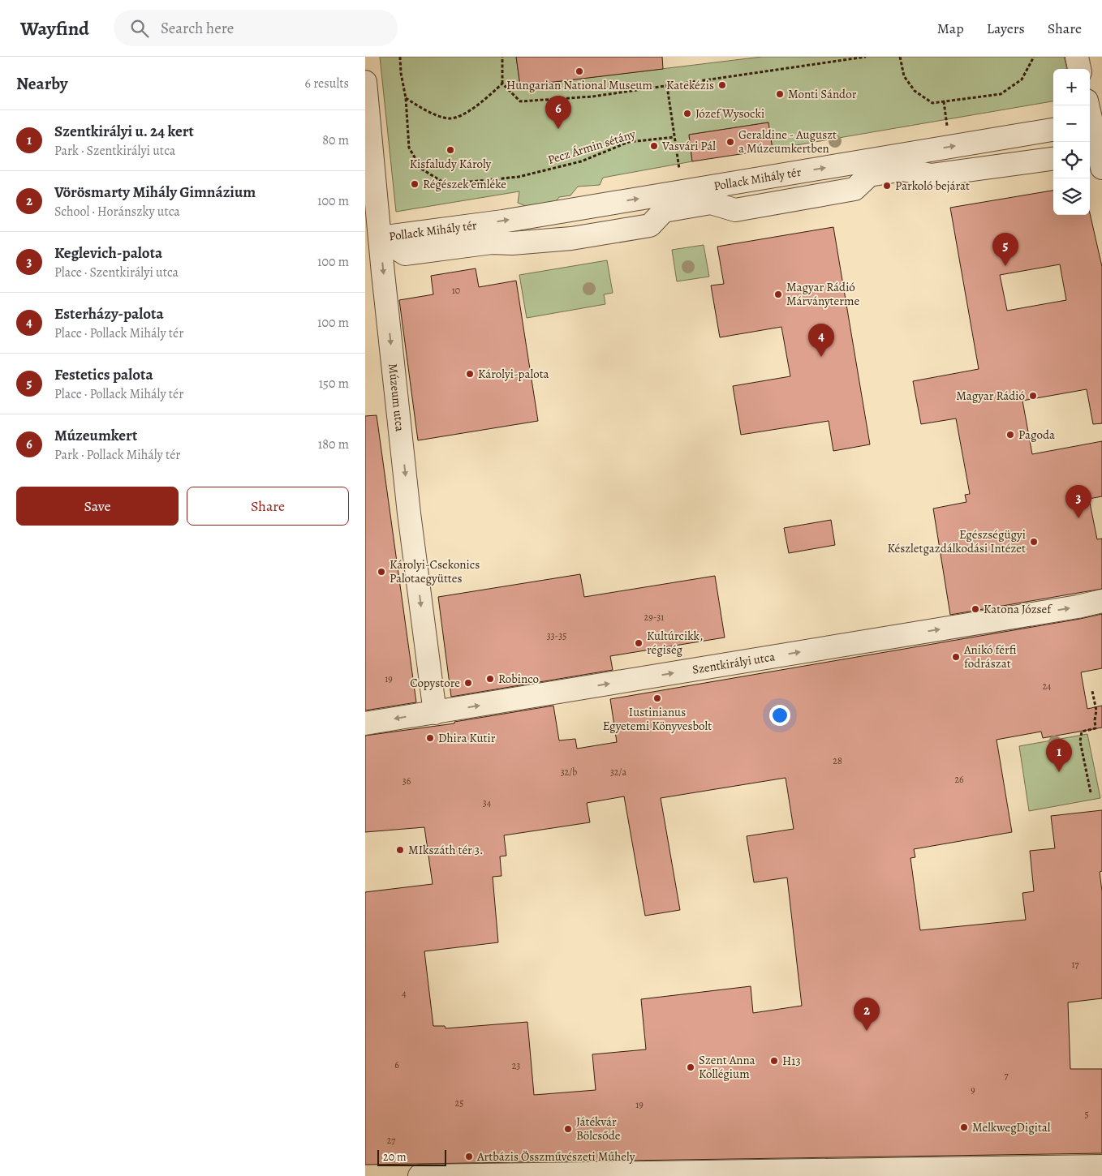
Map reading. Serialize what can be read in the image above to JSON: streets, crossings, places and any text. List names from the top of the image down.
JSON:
{
  "streets": {
    "street": ["Pollack Mihály tér", "Múzeum utca", "Szentkirályi utca"],
    "path": ["Pecz Ármin sétány"]
  },
  "crossings": [
    ["Pollack Mihály tér", "Múzeum utca"],
    ["Múzeum utca", "Szentkirályi utca"]
  ],
  "one_way": ["Múzeum utca", "Szentkirályi utca"],
  "places": [
    "Hungarian National Museum",
    "Katekézis",
    "Monti Sándor",
    "Józef Wysocki",
    "Geraldine - Auguszt a Múzeumkertben",
    "Vasvári Pál",
    "Kisfaludy Károly",
    "Régészek emléke",
    "Parkoló bejárat",
    "Magyar Rádió Márványterme",
    "Károlyi-palota",
    "Magyar Rádió",
    "Pagoda",
    "Egészségügyi Készletgazdálkodási Intézet",
    "Károlyi-Csekonics Palotaegyüttes",
    "Katona József",
    "Kultúrcikk, régiség",
    "Anikó férfi fodrászat",
    "Robinco",
    "Copystore",
    "Iustinianus Egyetemi Könyvesbolt",
    "Dhira Kutir",
    "MIkszáth tér 3.",
    "H13",
    "Szent Anna Kollégium",
    "MelkwegDigital",
    "Játékvár Bölcsőde",
    "Artbázis Összművészeti Műhely"
  ],
  "house_numbers": [
    "10",
    "29-31",
    "33-35",
    "19",
    "24",
    "28",
    "32/b",
    "32/a",
    "26",
    "36",
    "34",
    "17",
    "4",
    "6",
    "23",
    "7",
    "9",
    "25",
    "19",
    "5",
    "27"
  ],
  "scale_bar": "20 m",
  "page": {
    "header": "Wayfind",
    "search": "Search here",
    "nav": ["Map", "Layers", "Share"],
    "heading": ["Nearby", "6 results"],
    "map_buttons": ["+", "−"],
    "pins": [
      "6",
      "5",
      "4",
      "3",
      "1",
      "2"
    ],
    "list": [
      {
        "mark": "1",
        "name": "Szentkirályi u. 24 kert",
        "note": "Park · Szentkirályi utca",
        "value": "80 m"
      },
      {
        "mark": "2",
        "name": "Vörösmarty Mihály Gimnázium",
        "note": "School · Horánszky utca",
        "value": "100 m"
      },
      {
        "mark": "3",
        "name": "Keglevich-palota",
        "note": "Place · Szentkirályi utca",
        "value": "100 m"
      },
      {
        "mark": "4",
        "name": "Esterházy-palota",
        "note": "Place · Pollack Mihály tér",
        "value": "100 m"
      },
      {
        "mark": "5",
        "name": "Festetics palota",
        "note": "Place · Pollack Mihály tér",
        "value": "150 m"
      },
      {
        "mark": "6",
        "name": "Múzeumkert",
        "note": "Park · Pollack Mihály tér",
        "value": "180 m"
      }
    ],
    "buttons": ["Save", "Share"],
    "scale": "20 m"
  }
}
